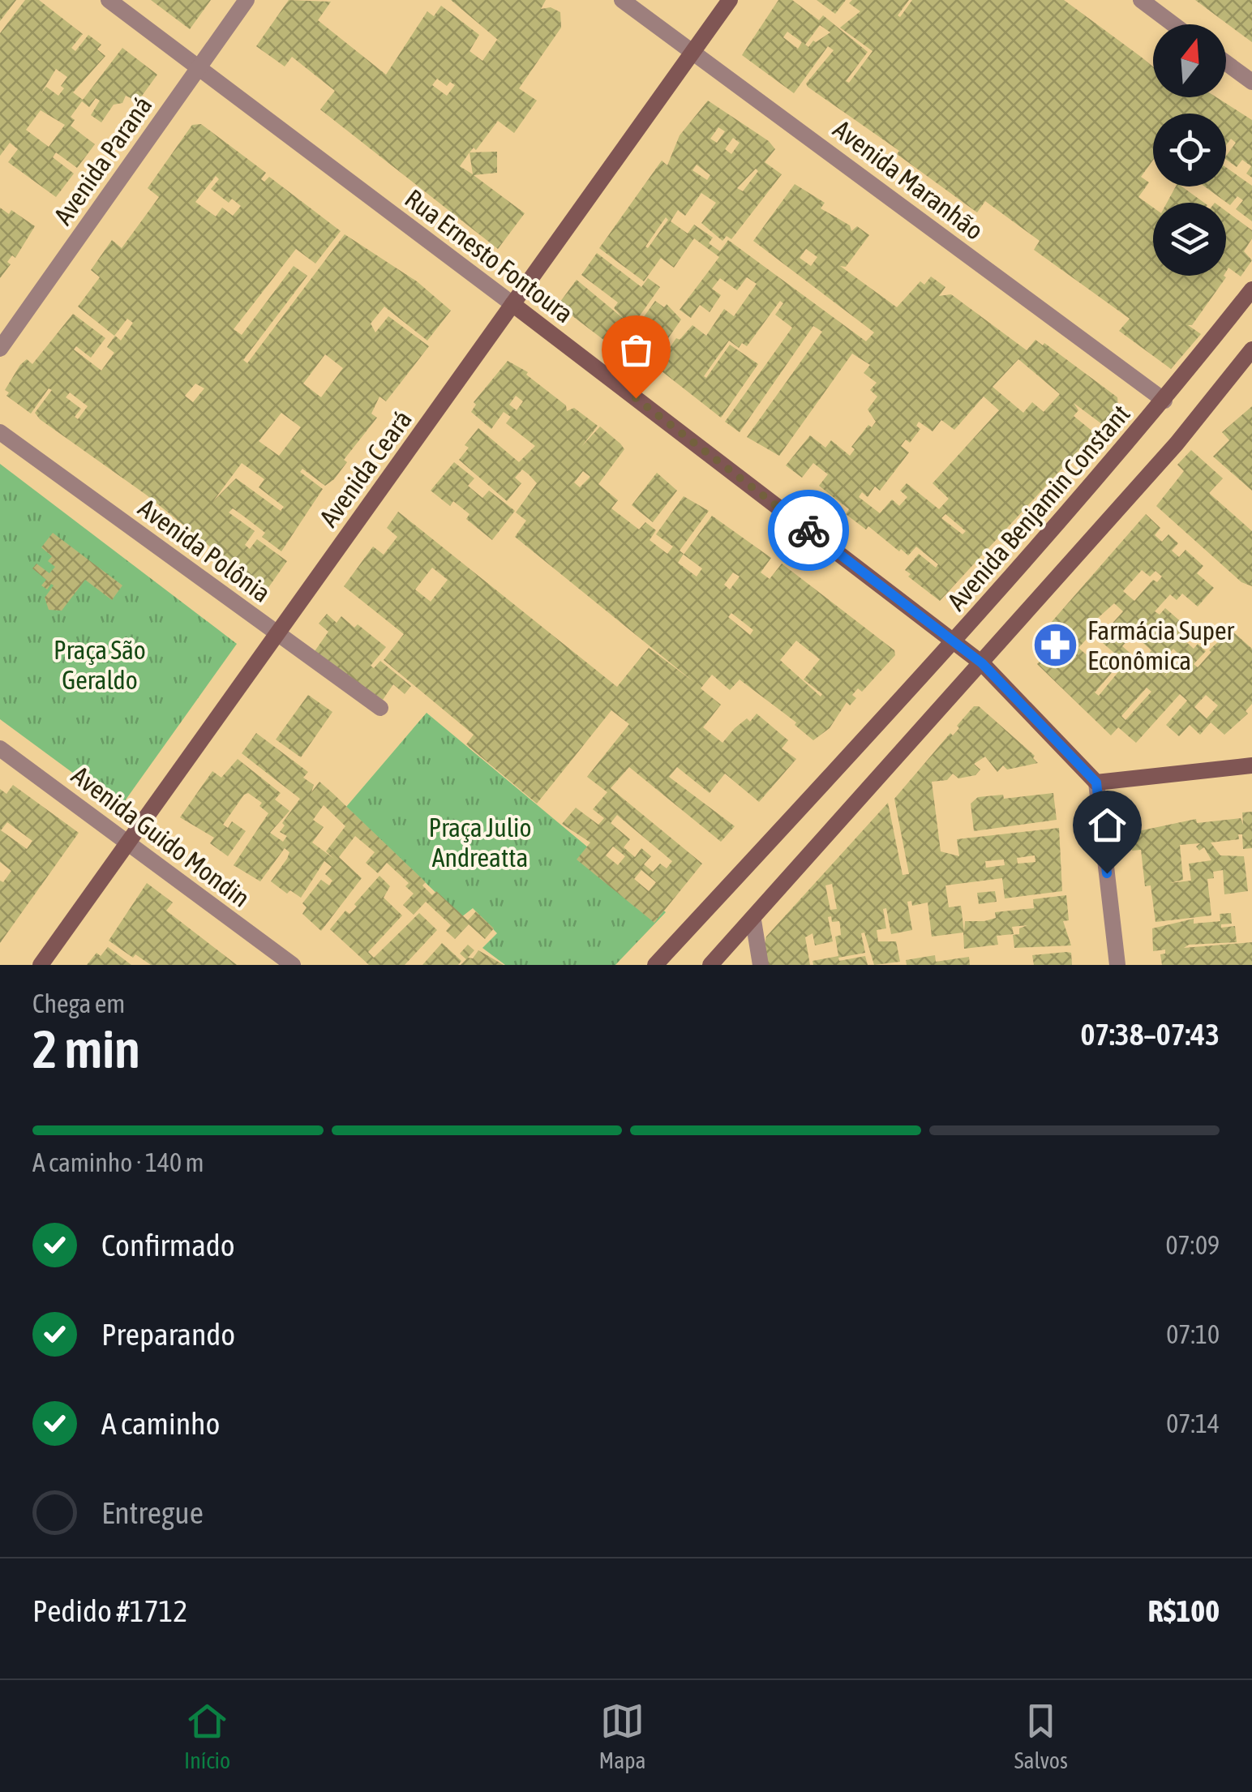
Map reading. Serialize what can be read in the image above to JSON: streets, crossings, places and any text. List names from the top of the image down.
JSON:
{
  "streets": {
    "street": [
      "Avenida Paraná",
      "Avenida Maranhão",
      "Rua Ernesto Fontoura",
      "Avenida Ceará",
      "Avenida Benjamin Constant",
      "Avenida Polônia",
      "Avenida Guido Mondin"
    ]
  },
  "crossings": [
    ["Avenida Paraná", "Rua Ernesto Fontoura"],
    ["Avenida Maranhão", "Avenida Ceará"],
    ["Avenida Maranhão", "Avenida Benjamin Constant"],
    ["Rua Ernesto Fontoura", "Avenida Ceará"],
    ["Rua Ernesto Fontoura", "Avenida Benjamin Constant"],
    ["Avenida Ceará", "Avenida Polônia"],
    ["Avenida Ceará", "Avenida Guido Mondin"]
  ],
  "parks": ["Praça São Geraldo", "Praça Julio Andreatta"],
  "places": {
    "pharmacy": ["Farmácia Super Econômica"]
  },
  "north": "top",
  "page": {
    "heading": ["2 min", "Chega em", "07:38–07:43"],
    "panel": ["Pedido #1712", "R$100"],
    "bar": "A caminho · 140 m",
    "list": [
      ["Confirmado", "07:09"],
      ["Preparando", "07:10"],
      ["A caminho", "07:14"],
      "Entregue"
    ],
    "tabs": ["Início", "Mapa", "Salvos"]
  }
}
